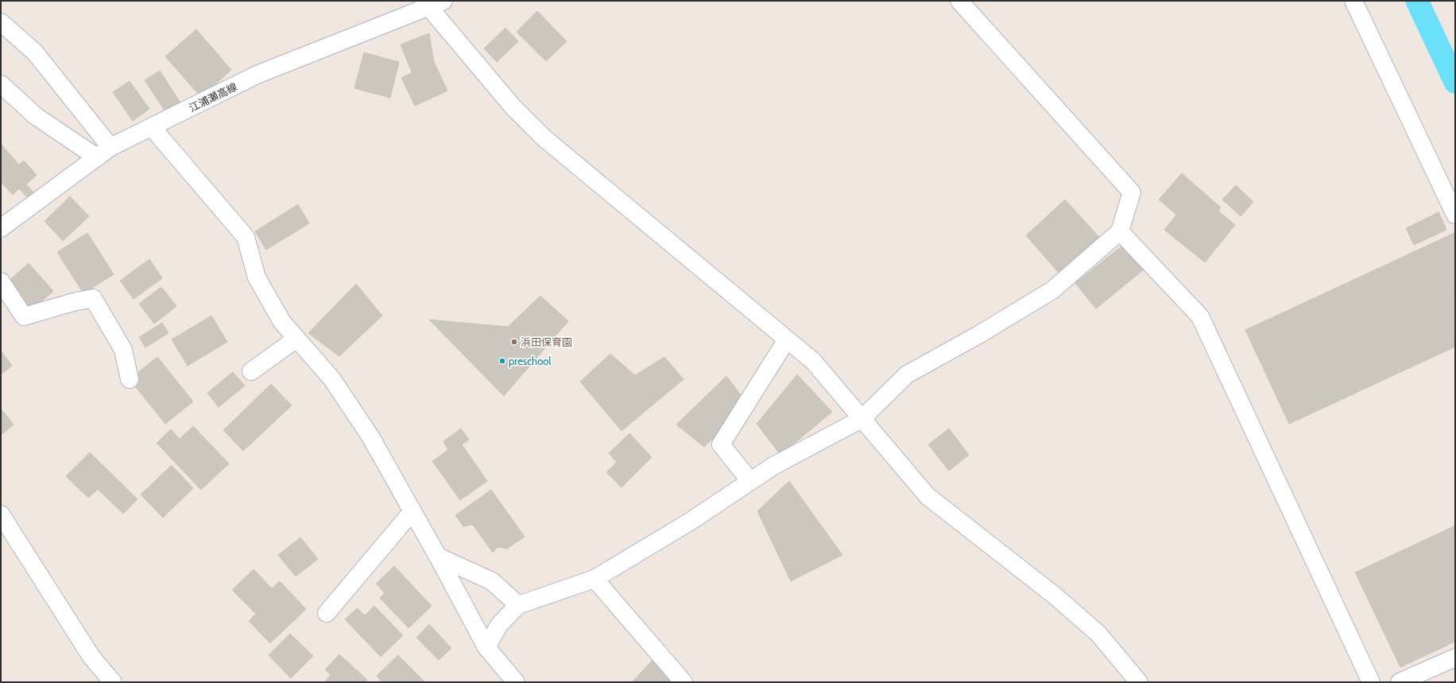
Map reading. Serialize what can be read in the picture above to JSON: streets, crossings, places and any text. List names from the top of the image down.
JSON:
{
  "streets": {
    "street": ["江浦瀬高線"]
  },
  "places": ["浜田保育園", "preschool"]
}
